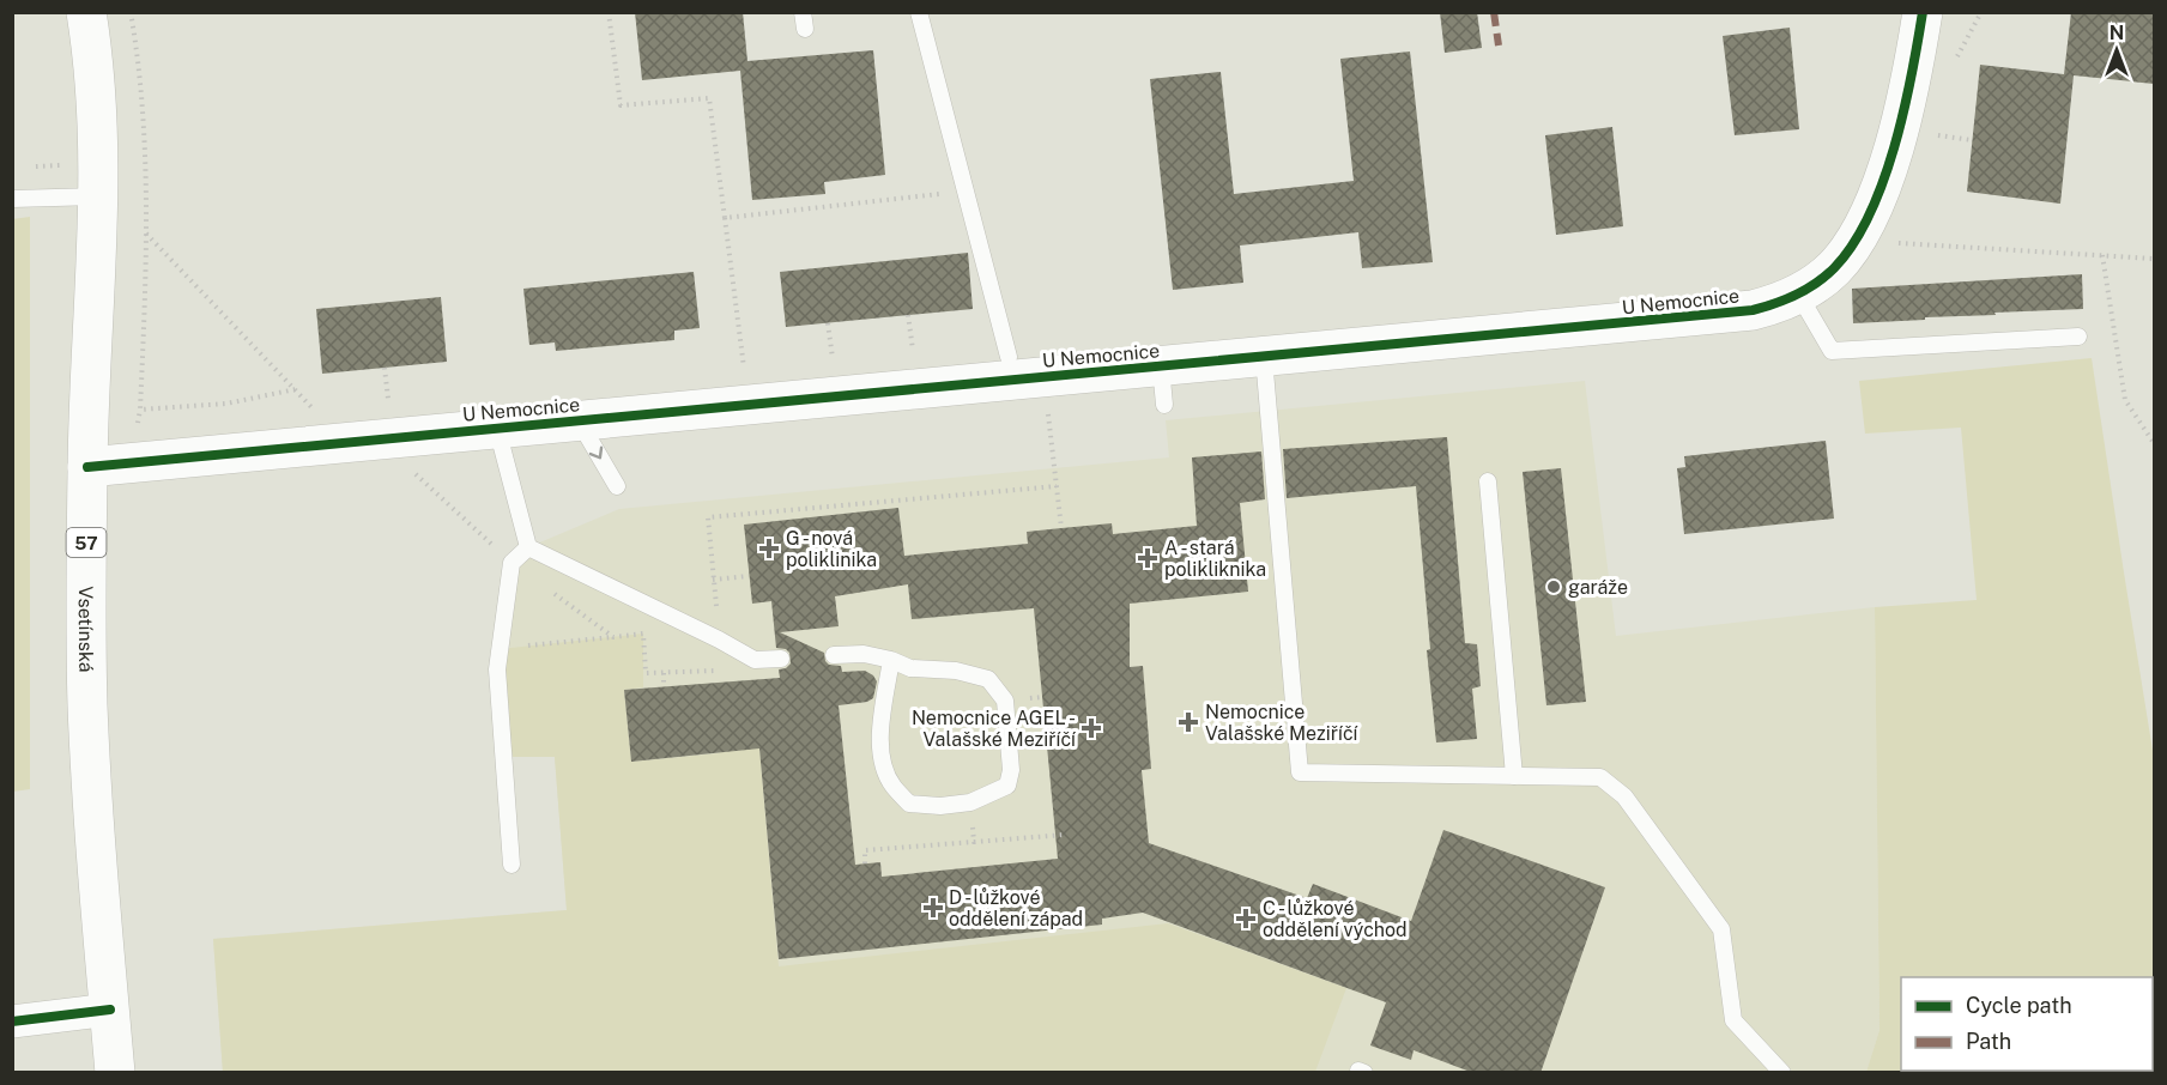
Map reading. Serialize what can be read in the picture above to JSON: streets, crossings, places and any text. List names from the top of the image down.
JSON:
{
  "streets": {
    "street": ["U Nemocnice", "57", "Vsetínská"]
  },
  "crossings": [
    ["U Nemocnice", "Vsetínská"]
  ],
  "places": {
    "health": [
      "G - nová poliklinika",
      "A - stará polikliknika",
      "Nemocnice Valašské Meziříčí",
      "Nemocnice AGEL - Valašské Meziříčí",
      "D - lůžkové oddělení západ",
      "C - lůžkové oddělení východ"
    ],
    "other": ["garáže"]
  },
  "legend": ["Cycle path", "Path"],
  "north": "top"
}
